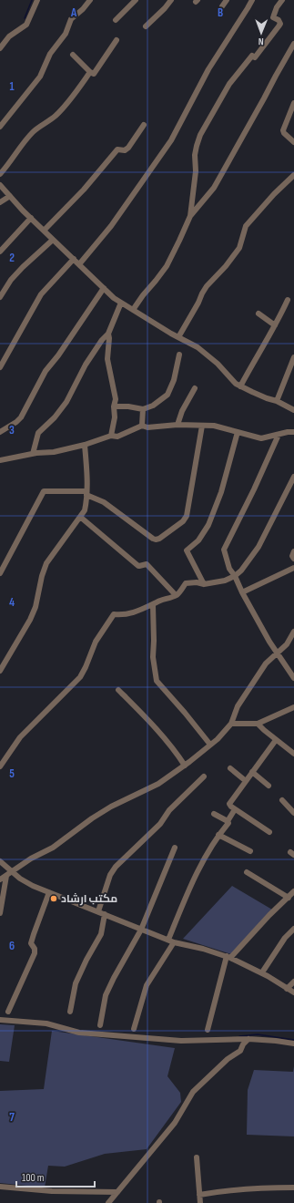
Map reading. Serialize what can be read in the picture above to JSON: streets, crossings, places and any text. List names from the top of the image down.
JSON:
{
  "places": ["مکتب ارشاد"],
  "scale_bar": "100 m",
  "north": "bottom",
  "grid": {
    "columns": ["A", "B"],
    "rows": [
      "1",
      "2",
      "3",
      "4",
      "5",
      "6",
      "7"
    ]
  }
}
